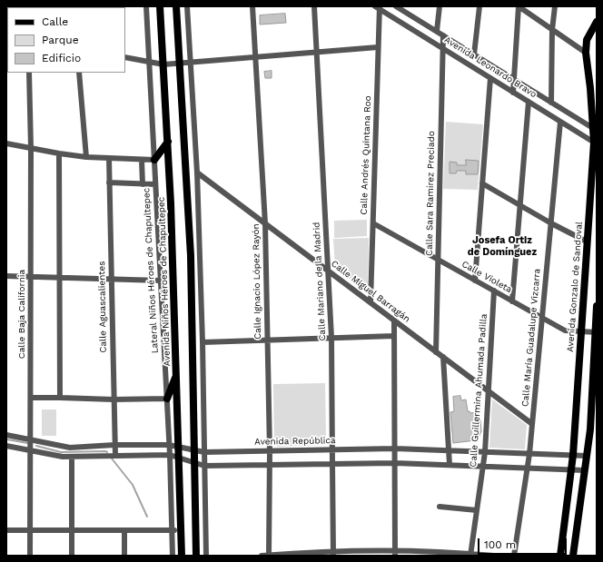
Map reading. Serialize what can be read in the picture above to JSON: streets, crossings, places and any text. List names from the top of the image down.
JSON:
{
  "streets": {
    "main road": ["Avenida Niños Héroes de Chapultepec", "Avenida Gonzalo de Sandoval"],
    "street": [
      "Avenida Leonardo Bravo",
      "Calle Andrés Quintana Roo",
      "Calle Sara Ramírez Preciado",
      "Lateral Niños Héroes de Chapultepec",
      "Calle Violeta",
      "Calle Ignacio López Rayón",
      "Calle Mariano de la Madrid",
      "Calle Miguel Barragán",
      "Calle Aguascalientes",
      "Calle Baja California",
      "Calle María Guadalupe Vizcarra",
      "Calle Guillermina Ahumada Padilla",
      "Avenida República"
    ]
  },
  "crossings": [
    ["Avenida Leonardo Bravo", "Calle Andrés Quintana Roo"],
    ["Avenida Leonardo Bravo", "Calle Sara Ramírez Preciado"],
    ["Avenida Leonardo Bravo", "Avenida Gonzalo de Sandoval"],
    ["Avenida Leonardo Bravo", "Calle María Guadalupe Vizcarra"],
    ["Calle Andrés Quintana Roo", "Calle Violeta"],
    ["Calle Andrés Quintana Roo", "Calle Miguel Barragán"],
    ["Calle Sara Ramírez Preciado", "Calle Violeta"],
    ["Calle Sara Ramírez Preciado", "Calle Miguel Barragán"],
    ["Lateral Niños Héroes de Chapultepec", "Avenida República"],
    ["Calle Violeta", "Avenida Gonzalo de Sandoval"],
    ["Calle Violeta", "Calle María Guadalupe Vizcarra"],
    ["Calle Violeta", "Calle Guillermina Ahumada Padilla"],
    ["Avenida Niños Héroes de Chapultepec", "Avenida República"],
    ["Calle Ignacio López Rayón", "Calle Miguel Barragán"],
    ["Calle Ignacio López Rayón", "Avenida República"],
    ["Calle Mariano de la Madrid", "Calle Miguel Barragán"],
    ["Calle Mariano de la Madrid", "Avenida República"],
    ["Avenida Gonzalo de Sandoval", "Avenida República"],
    ["Calle Miguel Barragán", "Calle María Guadalupe Vizcarra"],
    ["Calle Miguel Barragán", "Calle Guillermina Ahumada Padilla"],
    ["Calle Aguascalientes", "Avenida República"],
    ["Calle Baja California", "Avenida República"],
    ["Calle María Guadalupe Vizcarra", "Avenida República"],
    ["Calle Guillermina Ahumada Padilla", "Avenida República"]
  ],
  "districts": ["Josefa Ortiz de Domínguez"],
  "legend": ["Calle", "Parque", "Edificio"],
  "scale_bar": "100 m"
}
